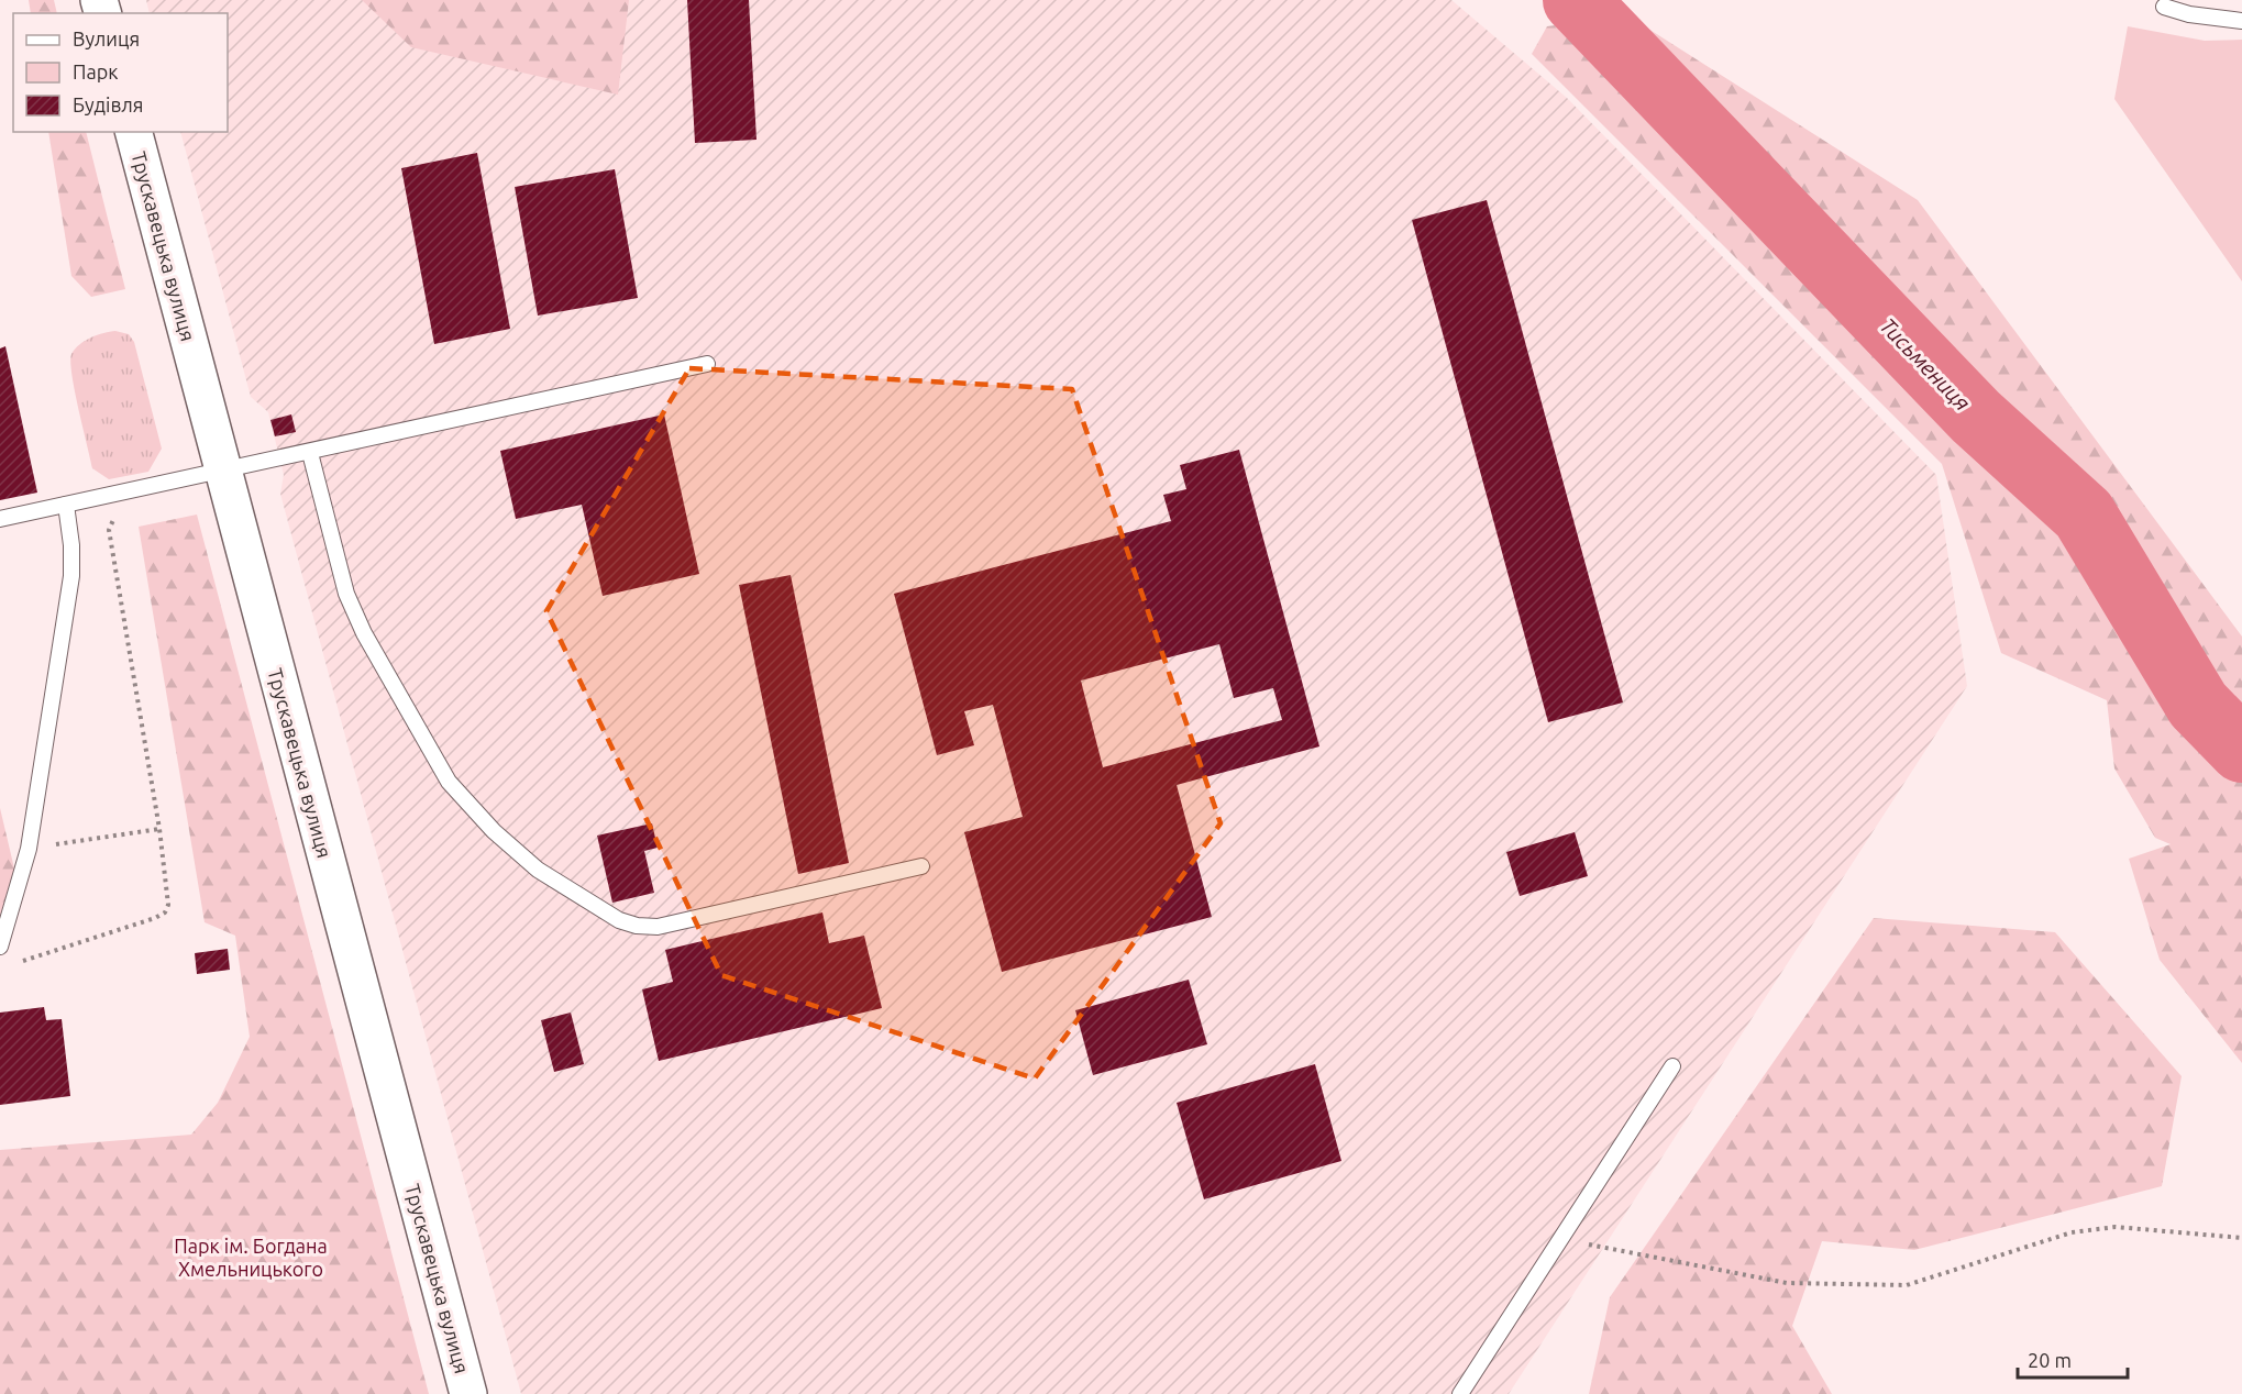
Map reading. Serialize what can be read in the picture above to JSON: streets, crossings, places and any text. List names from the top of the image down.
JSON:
{
  "streets": {
    "main road": ["Трускавецька вулиця"]
  },
  "water": ["Тисьмениця"],
  "parks": ["Парк ім. Богдана Хмельницького"],
  "legend": ["Вулиця", "Парк", "Будівля"],
  "scale_bar": "20 m"
}
